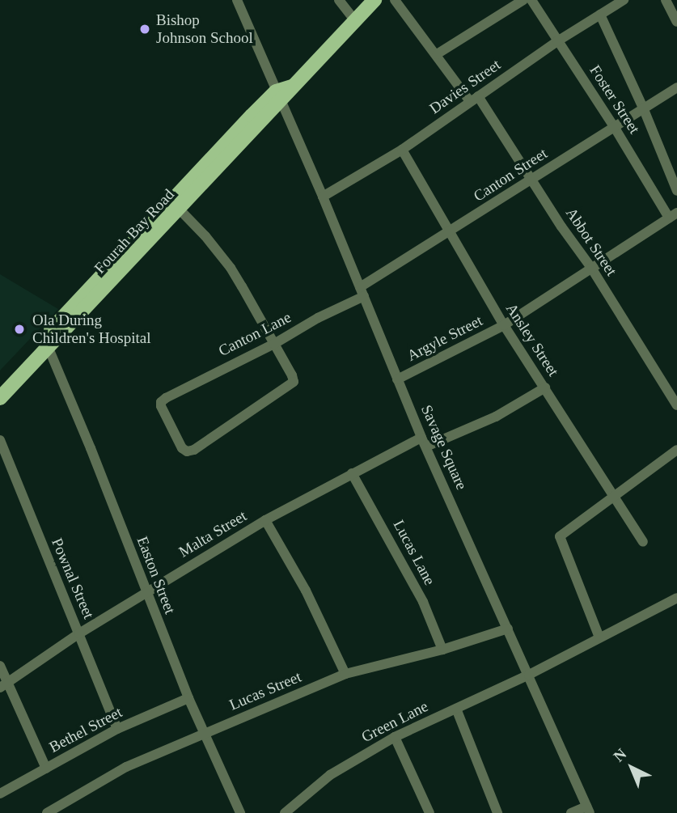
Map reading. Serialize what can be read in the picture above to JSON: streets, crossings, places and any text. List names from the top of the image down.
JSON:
{
  "streets": {
    "main road": ["Fourah Bay Road"],
    "street": [
      "Davies Street",
      "Foster Street",
      "Canton Street",
      "Abbot Street",
      "Canton Lane",
      "Argyle Street",
      "Ansley Street",
      "Savage Square",
      "Malta Street",
      "Lucas Lane",
      "Easton Street",
      "Pownal Street",
      "Lucas Street",
      "Green Lane",
      "Bethel Street"
    ]
  },
  "crossings": [
    ["Davies Street", "Foster Street"],
    ["Davies Street", "Abbot Street"],
    ["Davies Street", "Ansley Street"],
    ["Davies Street", "Savage Square"],
    ["Foster Street", "Canton Street"],
    ["Foster Street", "Argyle Street"],
    ["Canton Street", "Abbot Street"],
    ["Canton Street", "Canton Lane"],
    ["Canton Street", "Ansley Street"],
    ["Canton Street", "Savage Square"],
    ["Fourah Bay Road", "Savage Square"],
    ["Fourah Bay Road", "Easton Street"],
    ["Abbot Street", "Argyle Street"],
    ["Canton Lane", "Savage Square"],
    ["Argyle Street", "Ansley Street"],
    ["Argyle Street", "Savage Square"],
    ["Ansley Street", "Malta Street"],
    ["Savage Square", "Malta Street"],
    ["Savage Square", "Lucas Street"],
    ["Savage Square", "Green Lane"],
    ["Malta Street", "Lucas Lane"],
    ["Malta Street", "Easton Street"],
    ["Malta Street", "Pownal Street"],
    ["Lucas Lane", "Lucas Street"],
    ["Easton Street", "Lucas Street"],
    ["Easton Street", "Bethel Street"],
    ["Pownal Street", "Bethel Street"]
  ],
  "places": ["Bishop Johnson School", "Ola During Children's Hospital"],
  "north": "top left"
}
